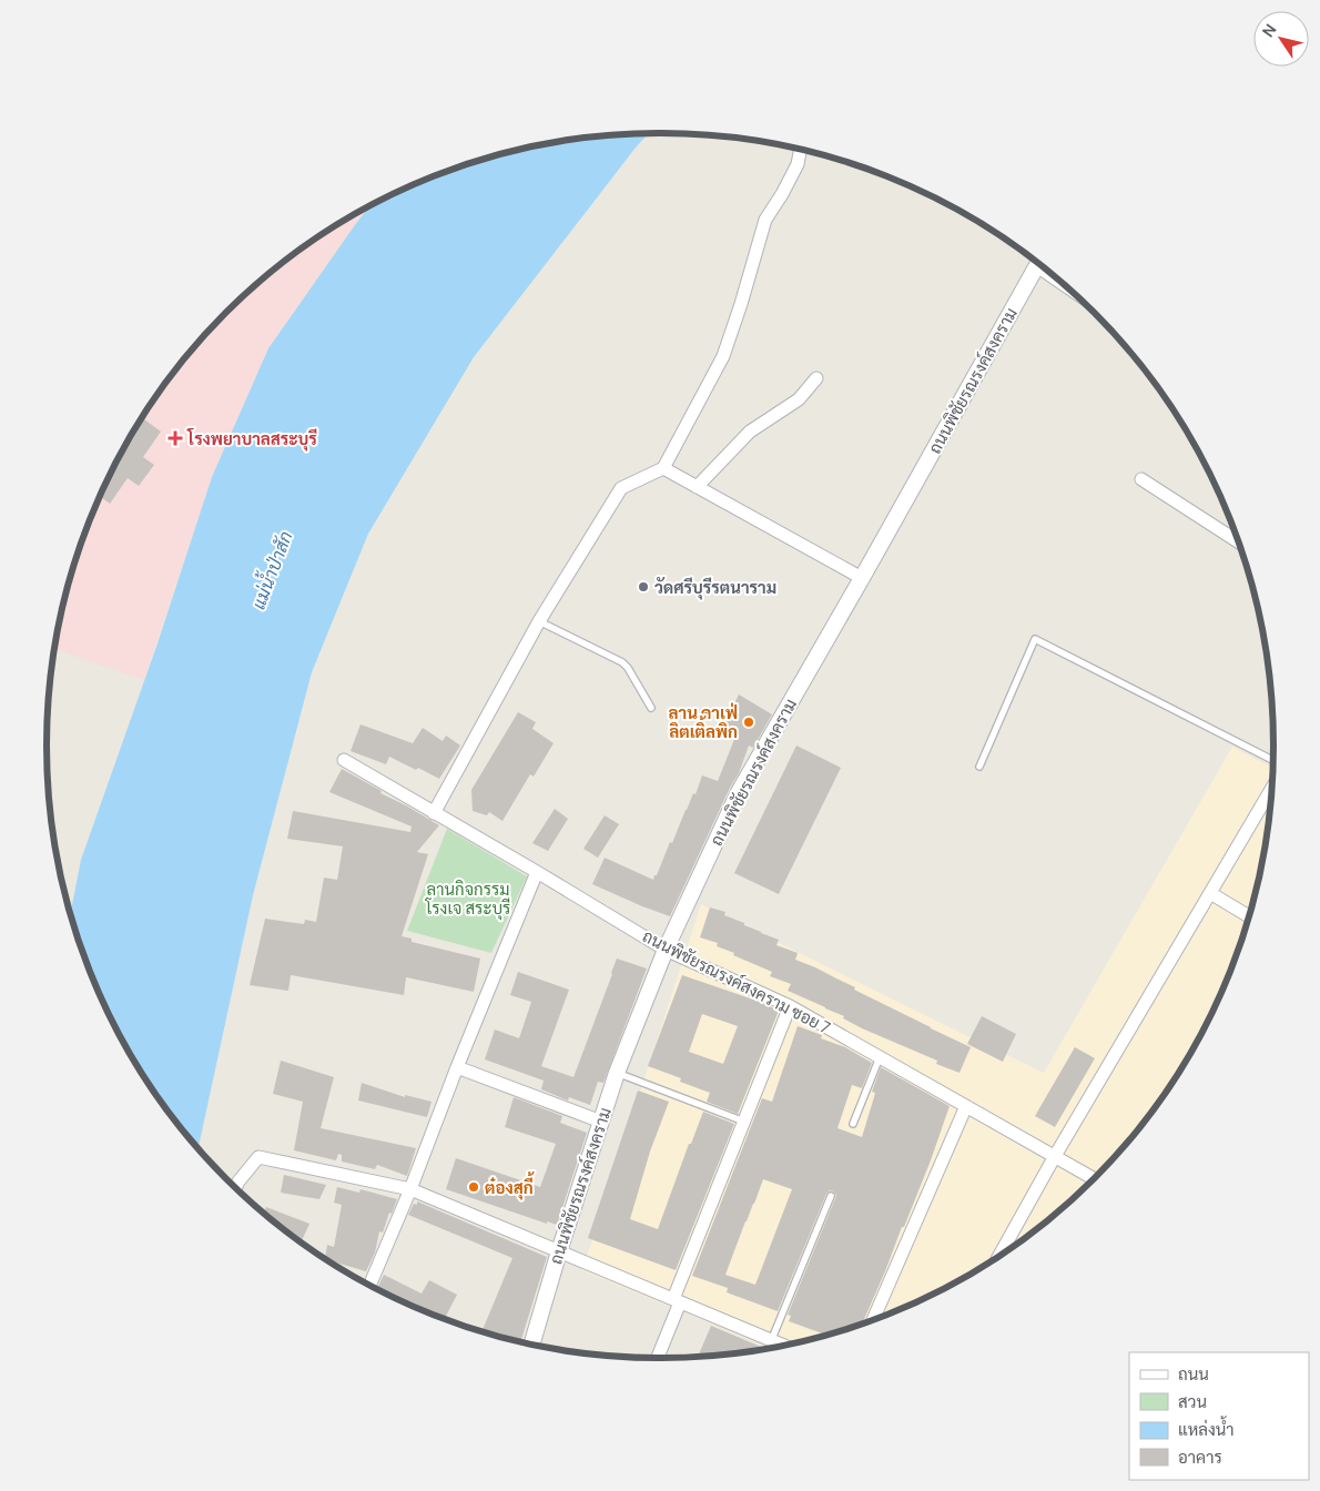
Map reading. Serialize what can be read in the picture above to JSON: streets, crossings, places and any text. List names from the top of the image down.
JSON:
{
  "streets": {
    "street": ["ถนนพิชัยรณรงค์สงคราม", "ถนนพิชัยรณรงค์สงคราม ซอย 7"]
  },
  "crossings": [
    ["ถนนพิชัยรณรงค์สงคราม", "ถนนพิชัยรณรงค์สงคราม ซอย 7"]
  ],
  "water": ["แม่น้ำป่าสัก"],
  "parks": ["ลานกิจกรรม โรงเจ สระบุรี"],
  "places": {
    "health": ["โรงพยาบาลสระบุรี"],
    "other": ["วัดศรีบุรีรตนาราม", "ลาน คาเฟ่ ลิตเติ้ลพิก", "ต๋องสุกี้"]
  },
  "legend": [
    "ถนน",
    "สวน",
    "แหล่งน้ำ",
    "อาคาร"
  ],
  "north": "top left"
}
